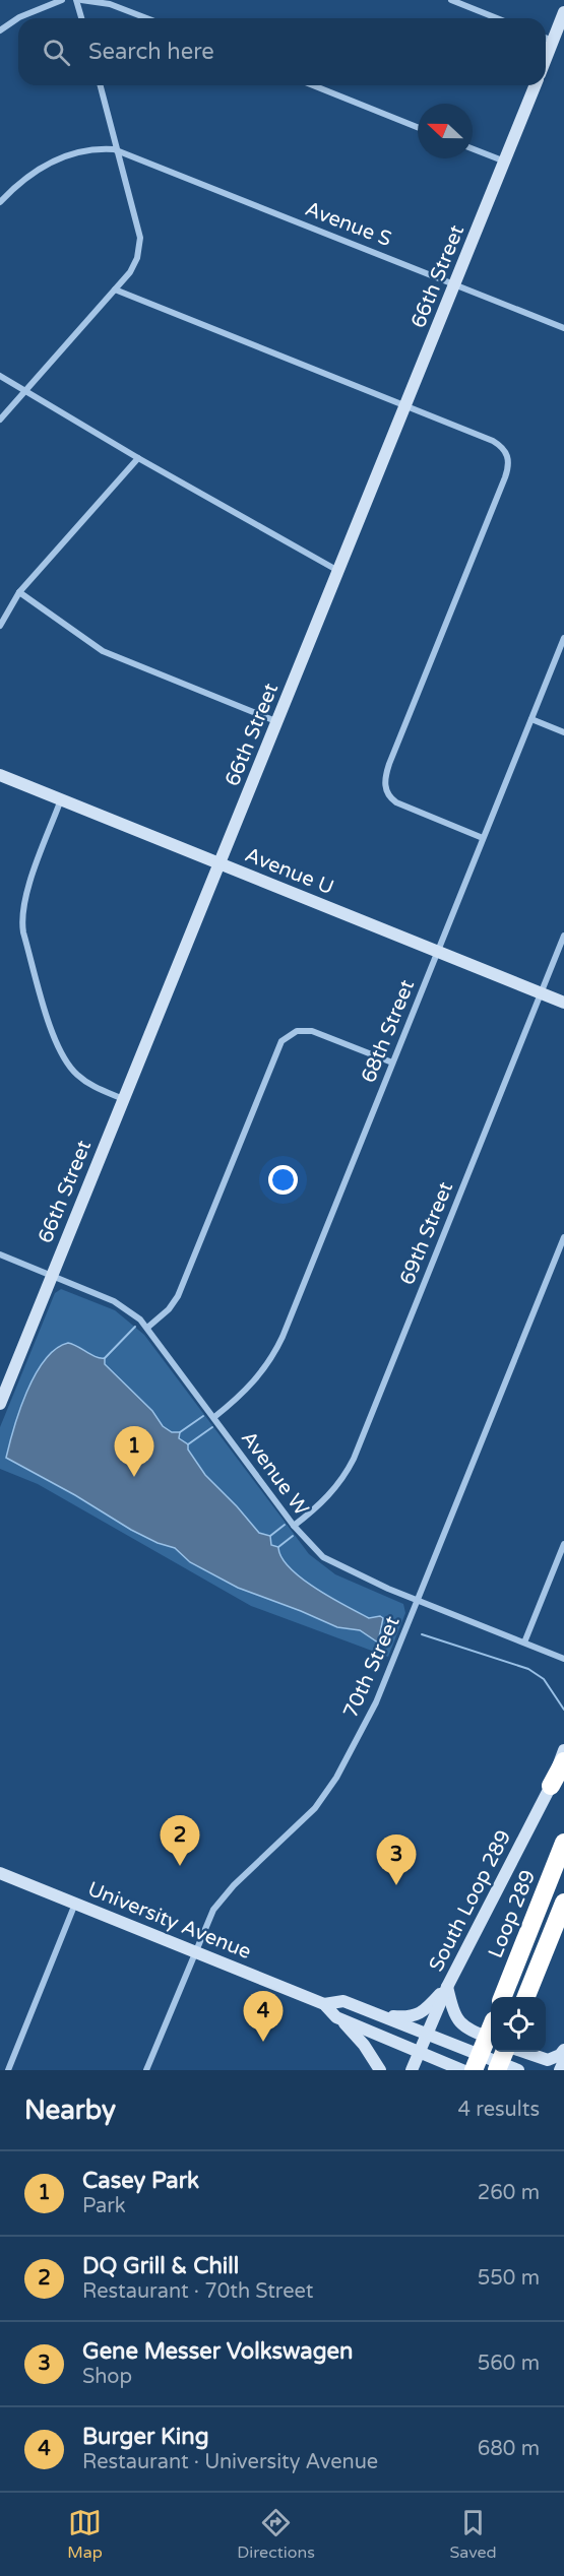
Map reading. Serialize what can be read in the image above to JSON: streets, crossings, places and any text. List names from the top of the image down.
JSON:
{
  "streets": {
    "highway": ["Loop 289"],
    "street": [
      "Avenue S",
      "66th Street",
      "Avenue U",
      "68th Street",
      "69th Street",
      "Avenue W",
      "70th Street",
      "South Loop 289",
      "University Avenue"
    ]
  },
  "crossings": [
    ["Avenue S", "66th Street"],
    ["66th Street", "Avenue U"],
    ["66th Street", "Avenue W"],
    ["Avenue U", "68th Street"],
    ["Avenue U", "69th Street"],
    ["68th Street", "Avenue W"],
    ["69th Street", "Avenue W"],
    ["Avenue W", "70th Street"],
    ["70th Street", "University Avenue"],
    ["South Loop 289", "University Avenue"]
  ],
  "north": "left",
  "page": {
    "search": "Search here",
    "pins": [
      "1",
      "2",
      "3",
      "4"
    ],
    "heading": ["Nearby", "4 results"],
    "list": [
      {
        "mark": "1",
        "name": "Casey Park",
        "note": "Park",
        "value": "260 m"
      },
      {
        "mark": "2",
        "name": "DQ Grill & Chill",
        "note": "Restaurant · 70th Street",
        "value": "550 m"
      },
      {
        "mark": "3",
        "name": "Gene Messer Volkswagen",
        "note": "Shop",
        "value": "560 m"
      },
      {
        "mark": "4",
        "name": "Burger King",
        "note": "Restaurant · University Avenue",
        "value": "680 m"
      }
    ],
    "nav": ["Map", "Directions", "Saved"]
  }
}
